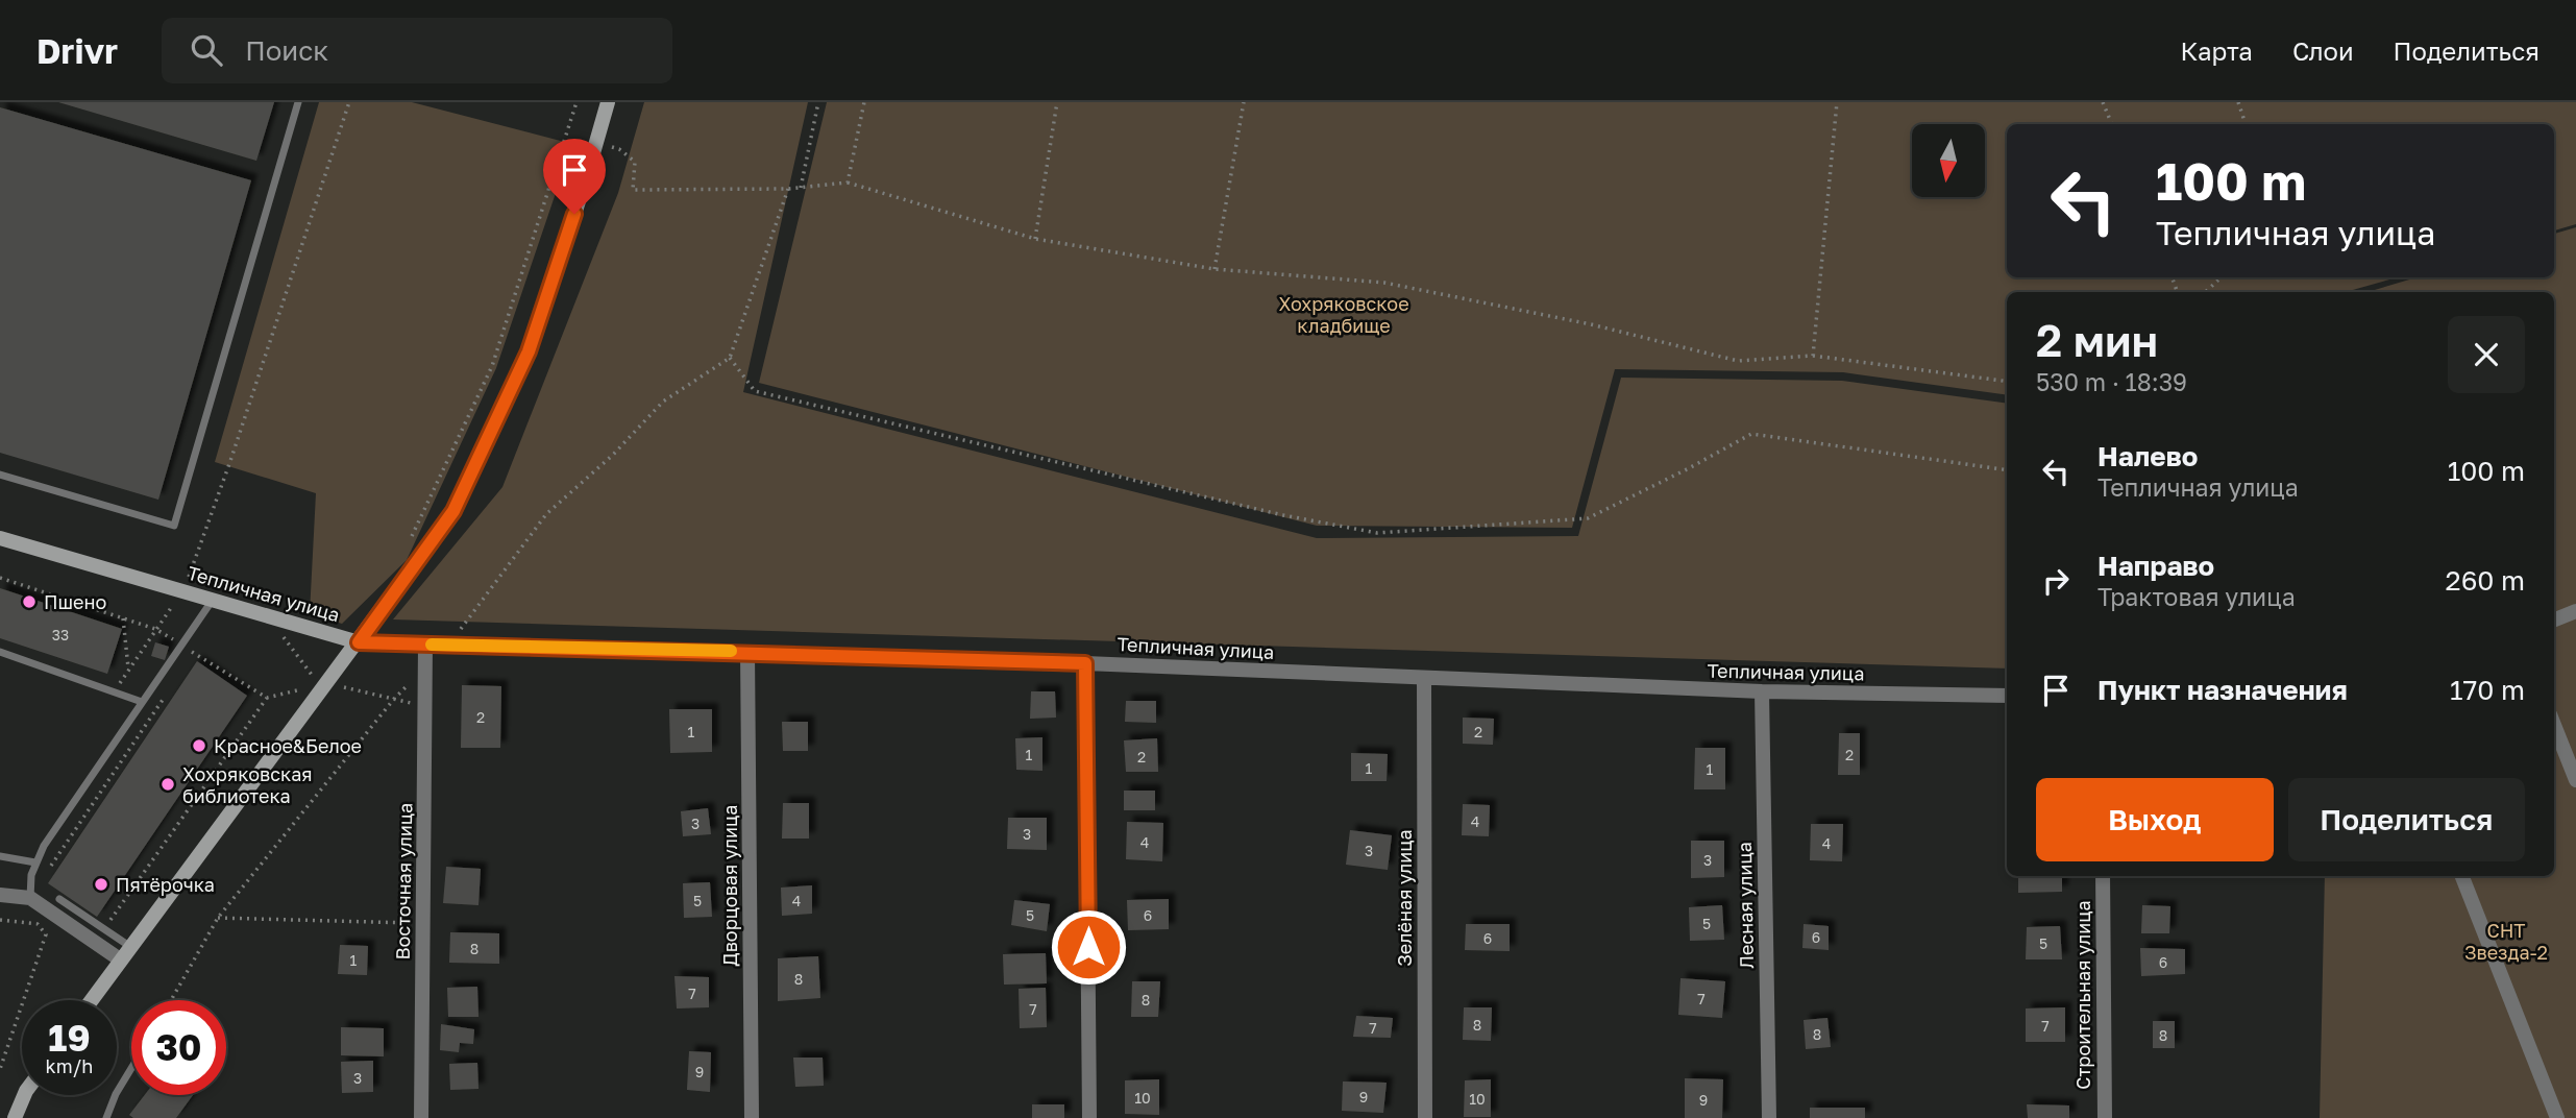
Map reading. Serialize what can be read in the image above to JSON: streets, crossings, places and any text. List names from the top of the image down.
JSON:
{
  "streets": {
    "street": [
      "Тепличная улица",
      "Восточная улица",
      "Дворцовая улица",
      "Зелёная улица",
      "Лесная улица",
      "Строительная улица"
    ]
  },
  "crossings": [
    ["Тепличная улица", "Восточная улица"],
    ["Тепличная улица", "Дворцовая улица"],
    ["Тепличная улица", "Зелёная улица"],
    ["Тепличная улица", "Лесная улица"]
  ],
  "parks": ["Хохряковское кладбище", "СНТ Звезда-2"],
  "places": [
    "Пшено",
    "Красное&Белое",
    "Хохряковская библиотека",
    "Пятёрочка"
  ],
  "house_numbers": [
    "33",
    "2",
    "1",
    "2",
    "1",
    "2",
    "2",
    "1",
    "1",
    "4",
    "3",
    "3",
    "4",
    "4",
    "3",
    "3",
    "5",
    "4",
    "5",
    "6",
    "5",
    "6",
    "6",
    "5",
    "8",
    "1",
    "6",
    "8",
    "7",
    "7",
    "8",
    "7",
    "8",
    "7",
    "7",
    "8",
    "8",
    "9",
    "3",
    "9",
    "10",
    "10",
    "9"
  ],
  "north": "bottom",
  "page": {
    "header": "Drivr",
    "search": "Поиск",
    "nav": ["Карта", "Слои", "Поделиться"],
    "turn": ["100 m", "Тепличная улица"],
    "heading": ["2 мин", "530 m · 18:39"],
    "list": [
      {
        "name": "Налево",
        "note": "Тепличная улица",
        "value": "100 m"
      },
      {
        "name": "Направо",
        "note": "Трактовая улица",
        "value": "260 m"
      },
      {
        "name": "Пункт назначения",
        "value": "170 m"
      }
    ],
    "buttons": ["Выход", "Поделиться"],
    "speed": "19 km/h",
    "limit": "30"
  }
}
